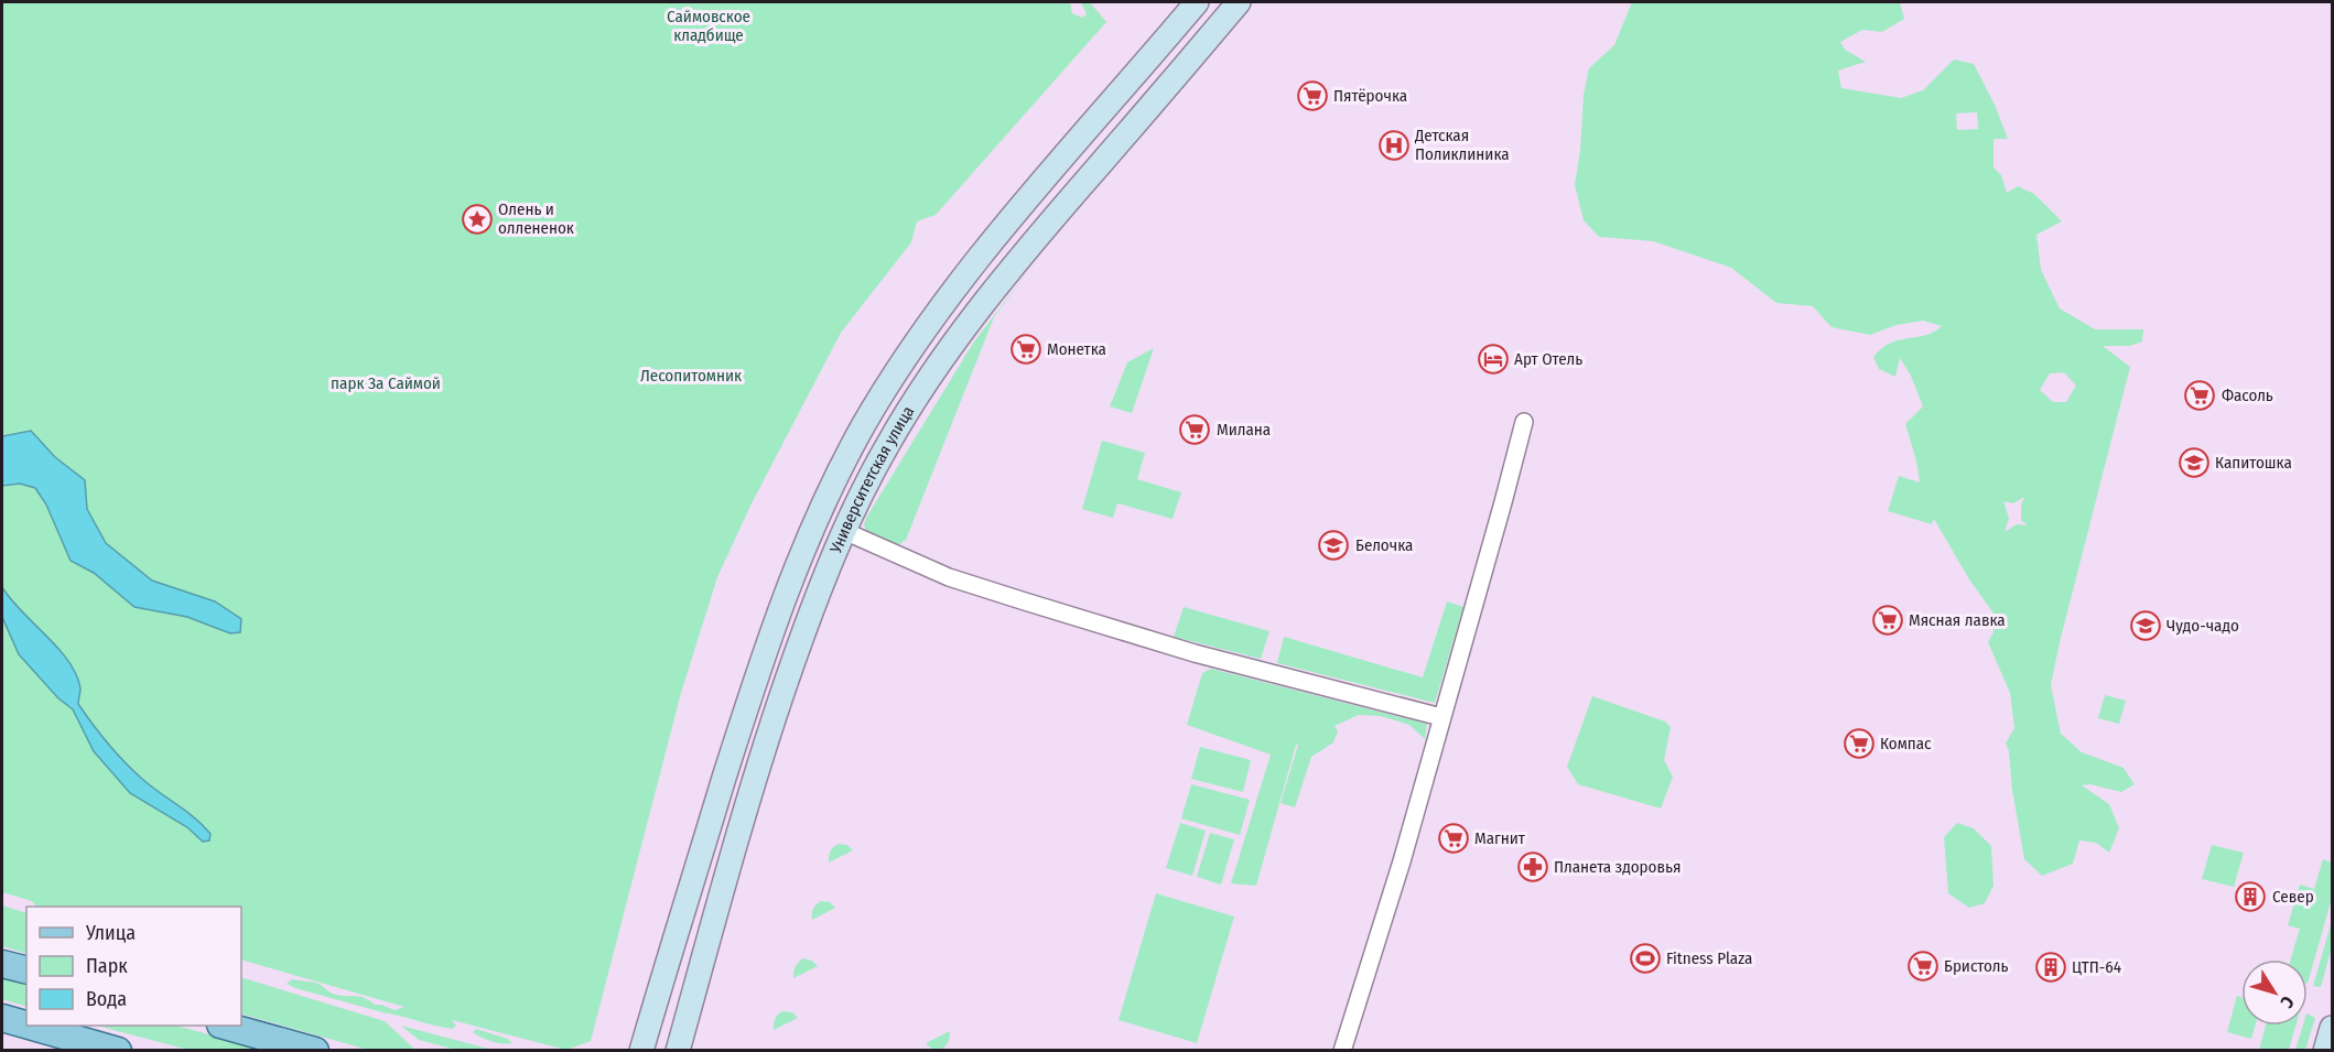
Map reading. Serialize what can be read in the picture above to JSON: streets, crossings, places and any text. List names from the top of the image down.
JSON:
{
  "streets": {
    "main road": ["Университетская улица"]
  },
  "parks": ["Саймовское кладбище", "Лесопитомник", "парк За Саймой"],
  "places": {
    "supermarket": [
      "Пятёрочка",
      "Монетка",
      "Фасоль",
      "Милана",
      "Мясная лавка",
      "Компас",
      "Магнит",
      "Бристоль"
    ],
    "hospital": ["Детская Поликлиника"],
    "place": ["Олень и оллененок"],
    "hotel": ["Арт Отель"],
    "school or university": ["Капитошка", "Белочка", "Чудо-чадо"],
    "pharmacy": ["Планета здоровья"],
    "building": ["Север", "ЦТП-64"],
    "sports": ["Fitness Plaza"]
  },
  "legend": ["Улица", "Парк", "Вода"],
  "north": "bottom right"
}
